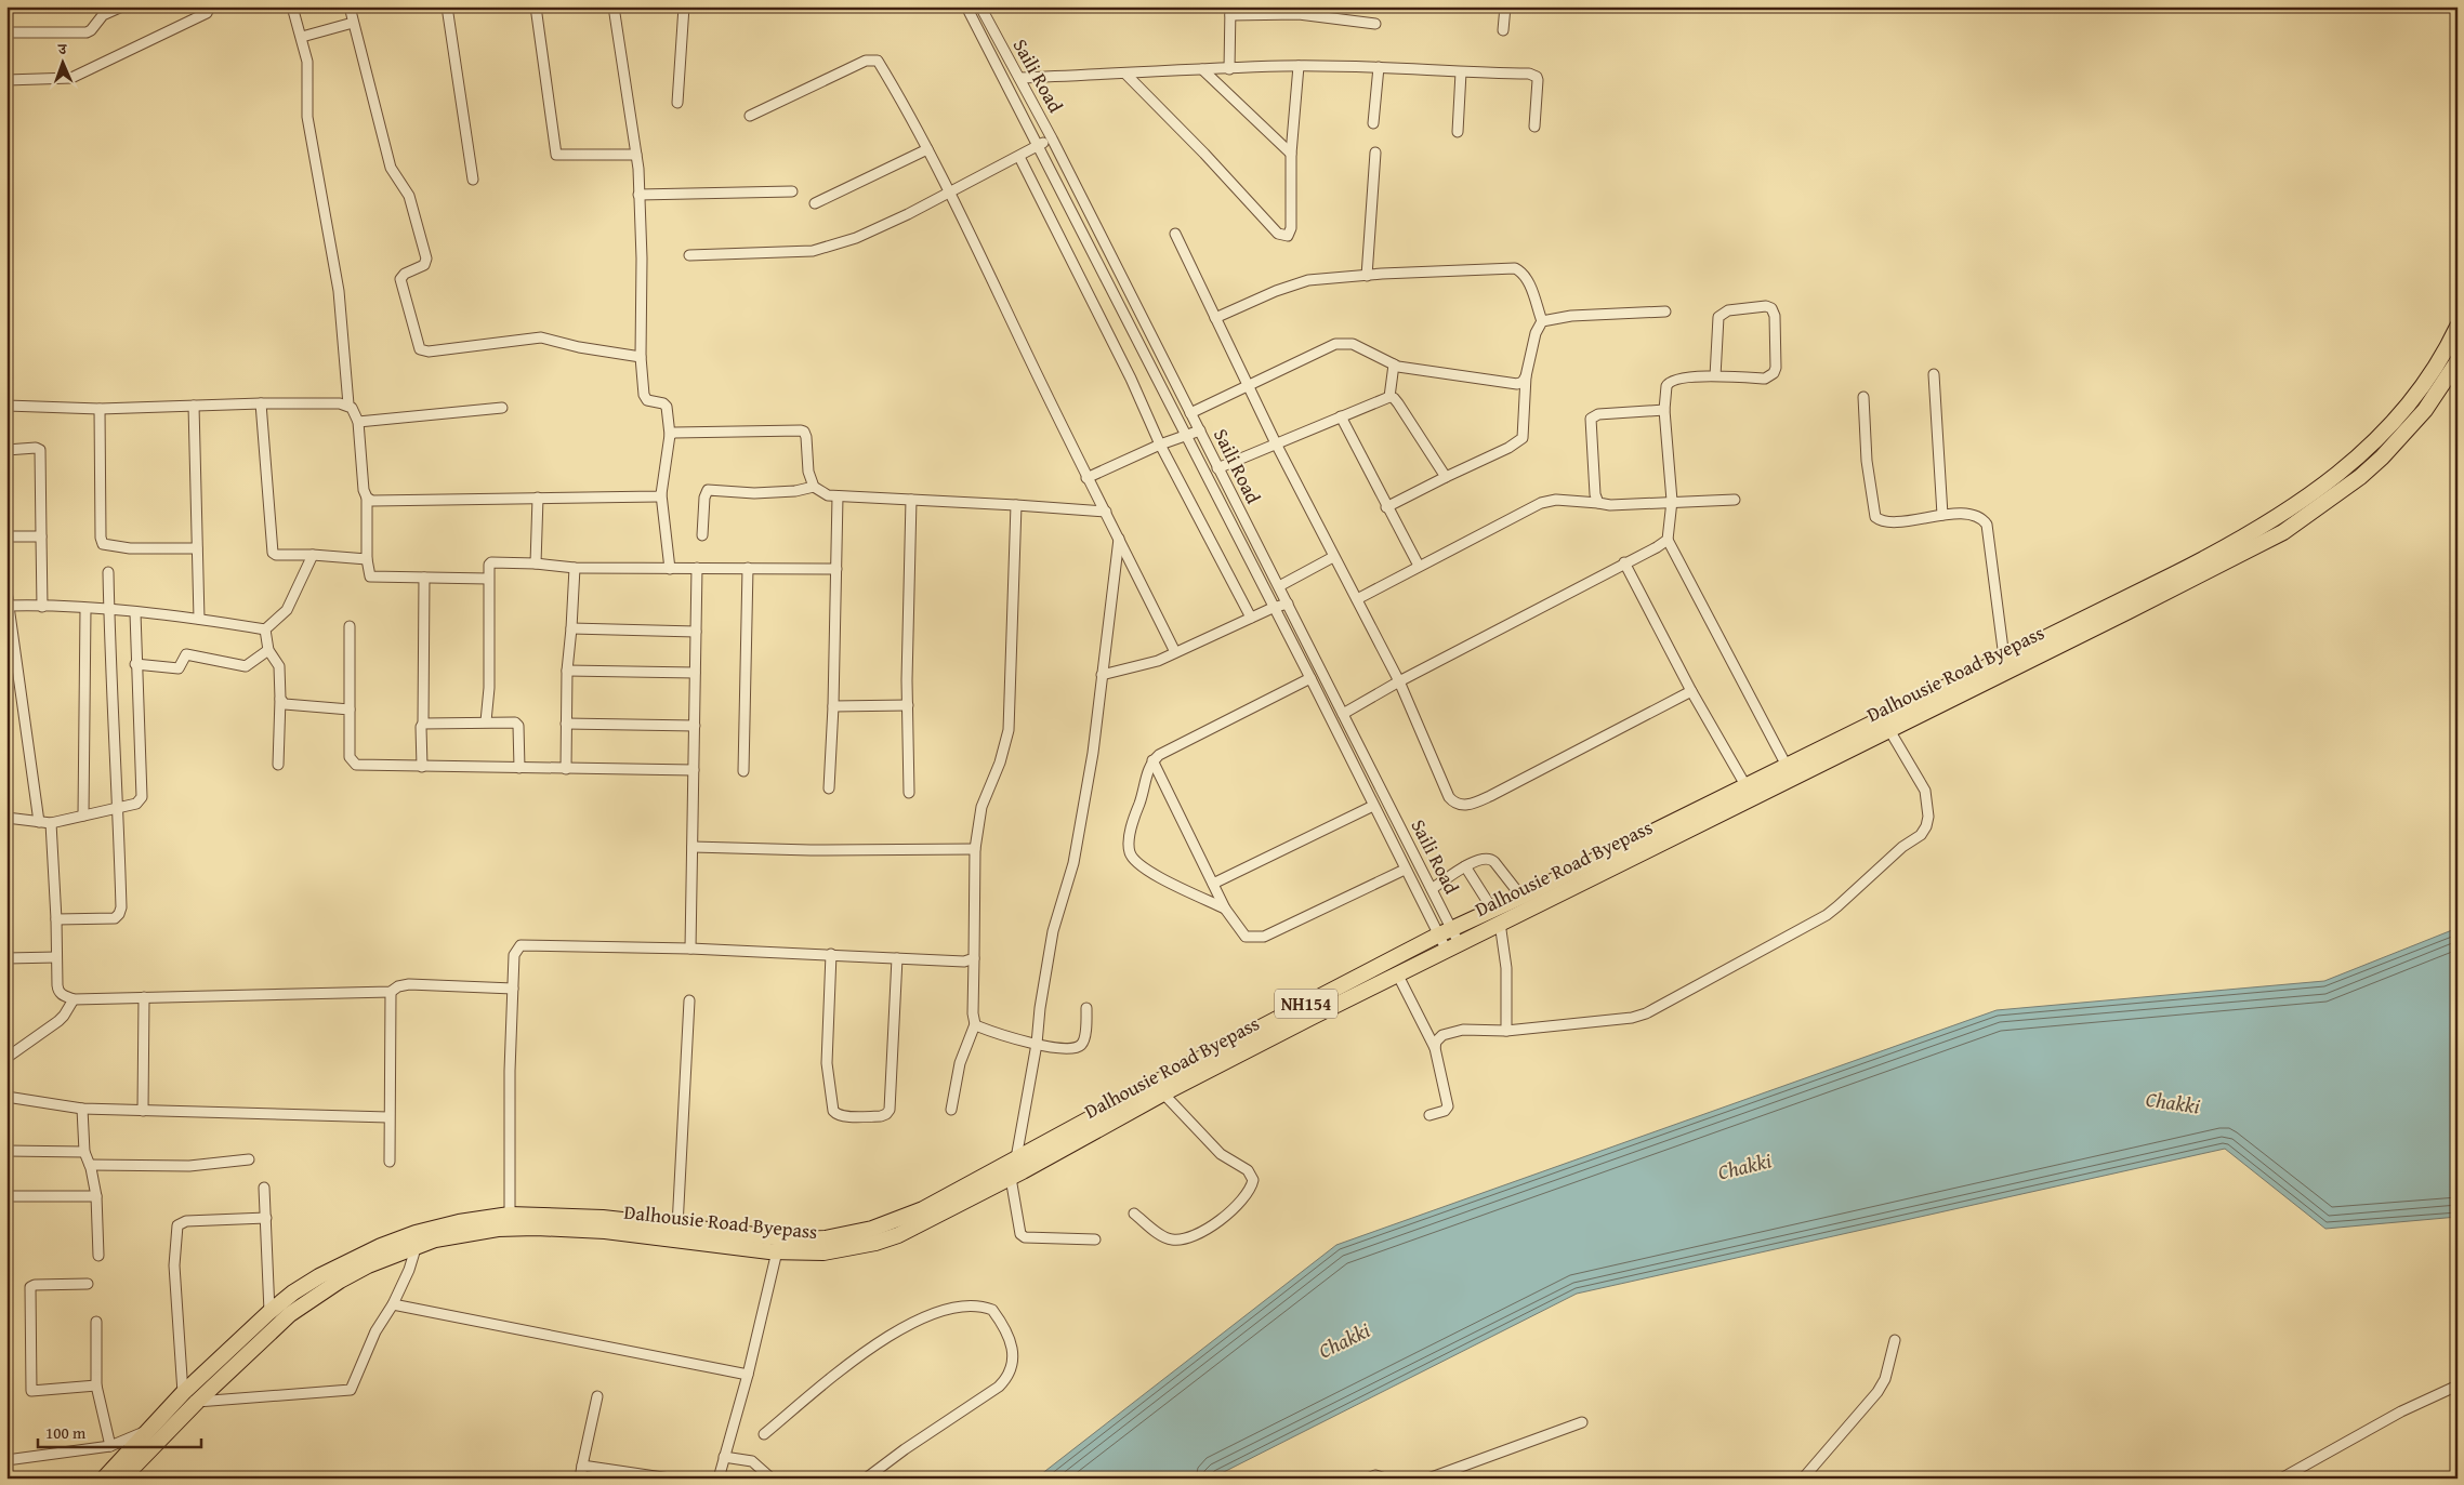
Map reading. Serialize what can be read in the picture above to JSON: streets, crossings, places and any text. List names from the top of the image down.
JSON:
{
  "streets": {
    "highway": ["Dalhousie Road Byepass", "NH154"],
    "street": ["Saili Road"]
  },
  "crossings": [
    ["Saili Road", "Dalhousie Road Byepass"],
    ["Saili Road", "NH154"],
    ["Dalhousie Road Byepass", "NH154"]
  ],
  "water": ["Chakki"],
  "scale_bar": "100 m",
  "north": "top"
}
